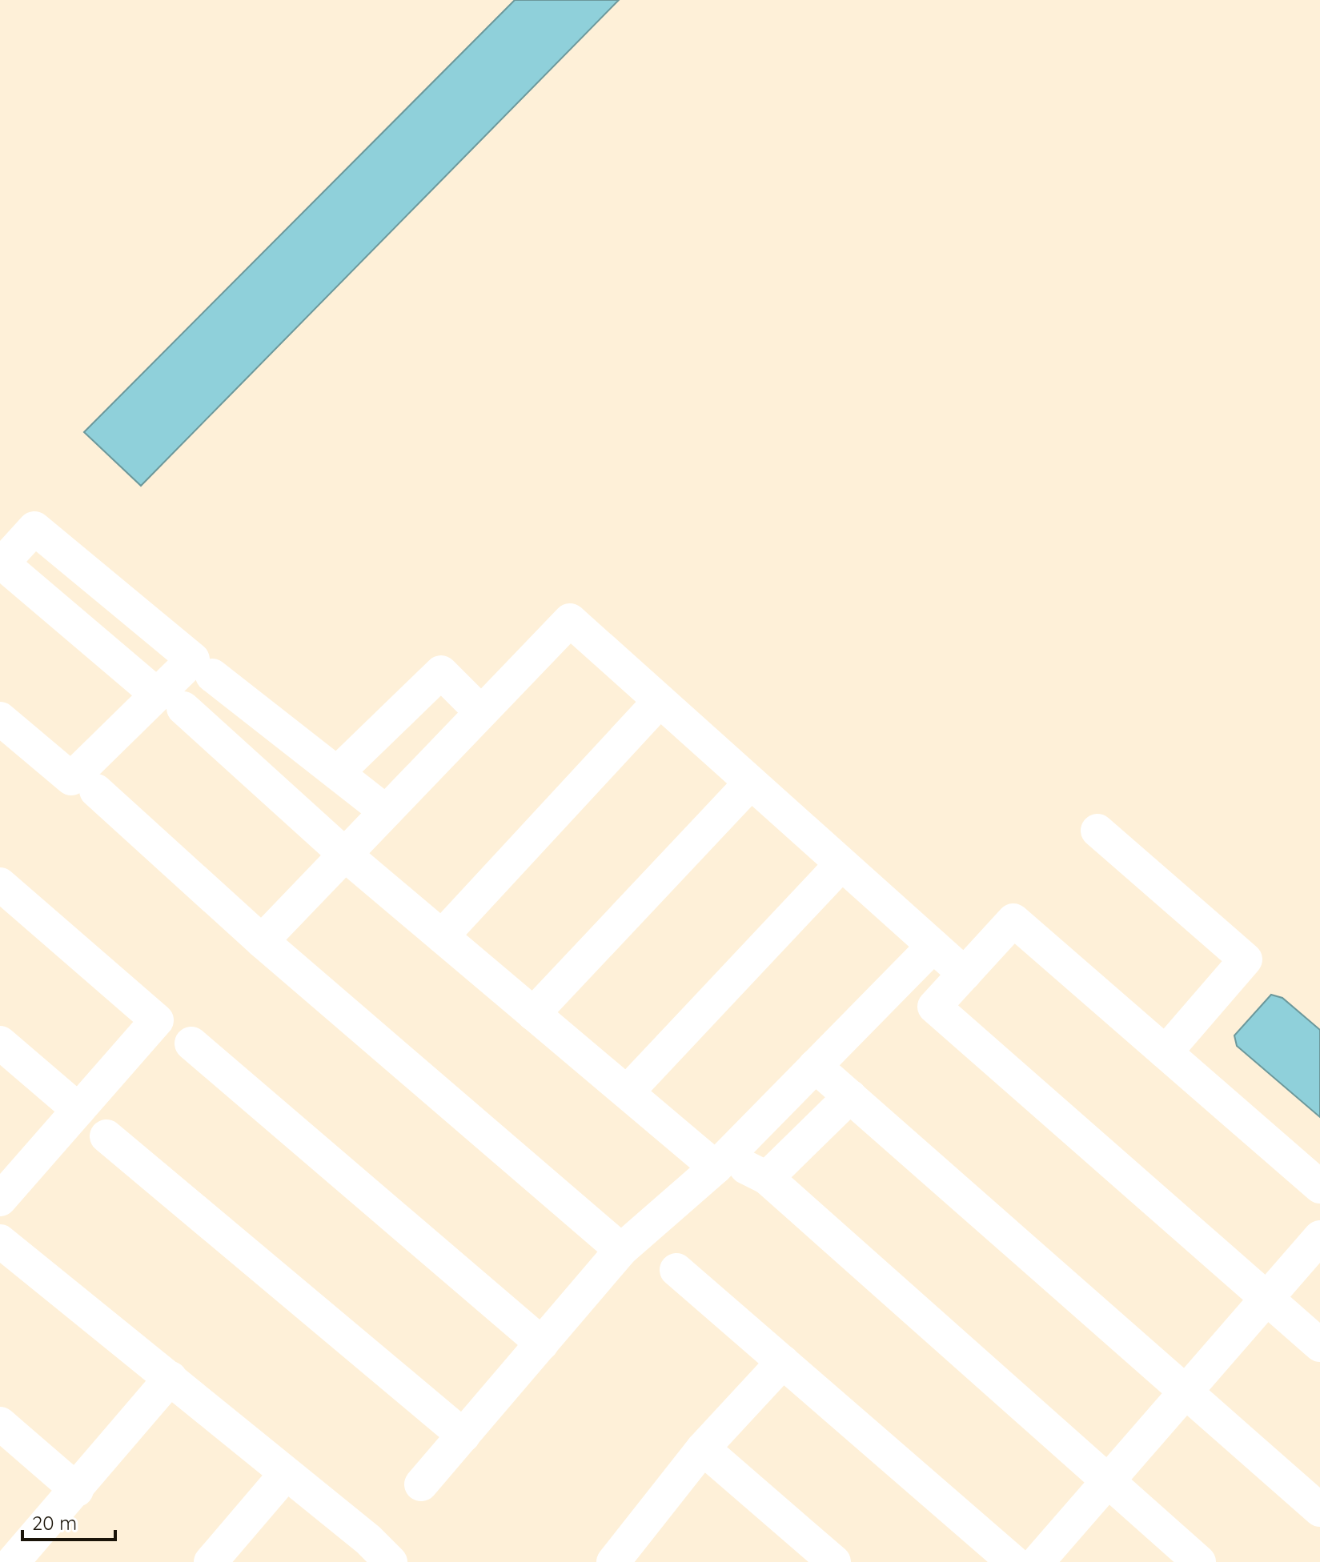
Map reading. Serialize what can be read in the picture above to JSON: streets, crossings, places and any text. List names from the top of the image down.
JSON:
{
  "scale_bar": "20 m"
}
